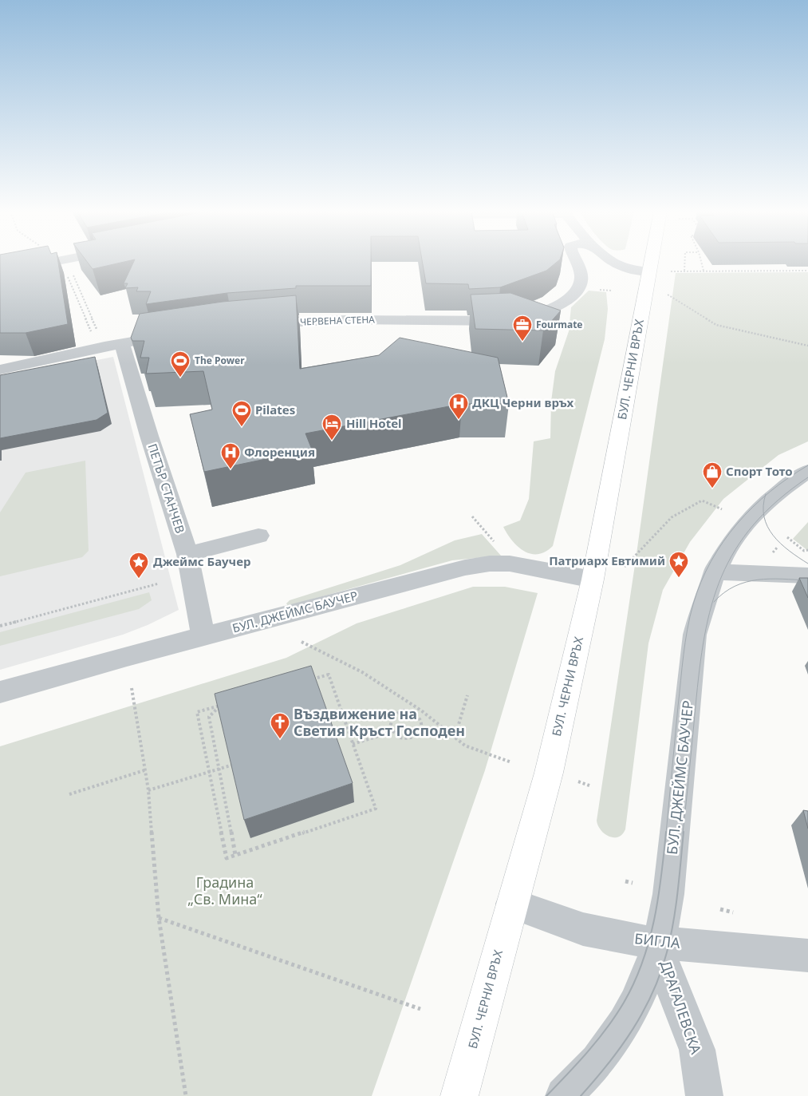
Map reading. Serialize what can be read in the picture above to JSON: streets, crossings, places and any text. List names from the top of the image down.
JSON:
{
  "streets": {
    "main road": ["БУЛ. ЧЕРНИ ВРЪХ"],
    "street": [
      "ЧЕРВЕНА СТЕНА",
      "ПЕТЪР СТАНЧЕВ",
      "БУЛ. ДЖЕЙМС БАУЧЕР",
      "БИГЛА",
      "ДРАГАЛЕВСКА"
    ]
  },
  "crossings": [
    ["БУЛ. ЧЕРНИ ВРЪХ", "БУЛ. ДЖЕЙМС БАУЧЕР"],
    ["БУЛ. ЧЕРНИ ВРЪХ", "БИГЛА"],
    ["ПЕТЪР СТАНЧЕВ", "БУЛ. ДЖЕЙМС БАУЧЕР"],
    ["БУЛ. ДЖЕЙМС БАУЧЕР", "БИГЛА"],
    ["БУЛ. ДЖЕЙМС БАУЧЕР", "ДРАГАЛЕВСКА"],
    ["БИГЛА", "ДРАГАЛЕВСКА"]
  ],
  "parks": ["Градина „Св. Мина“"],
  "places": {
    "office": ["Fourmate"],
    "sports": ["The Power", "Pilates"],
    "hospital": ["ДКЦ Черни връх", "Флоренция"],
    "hotel": ["Hill Hotel"],
    "shop": ["Спорт Тото"],
    "place": ["Патриарх Евтимий", "Джеймс Баучер"],
    "church": ["Въздвижение на Светия Кръст Господен"]
  }
}
